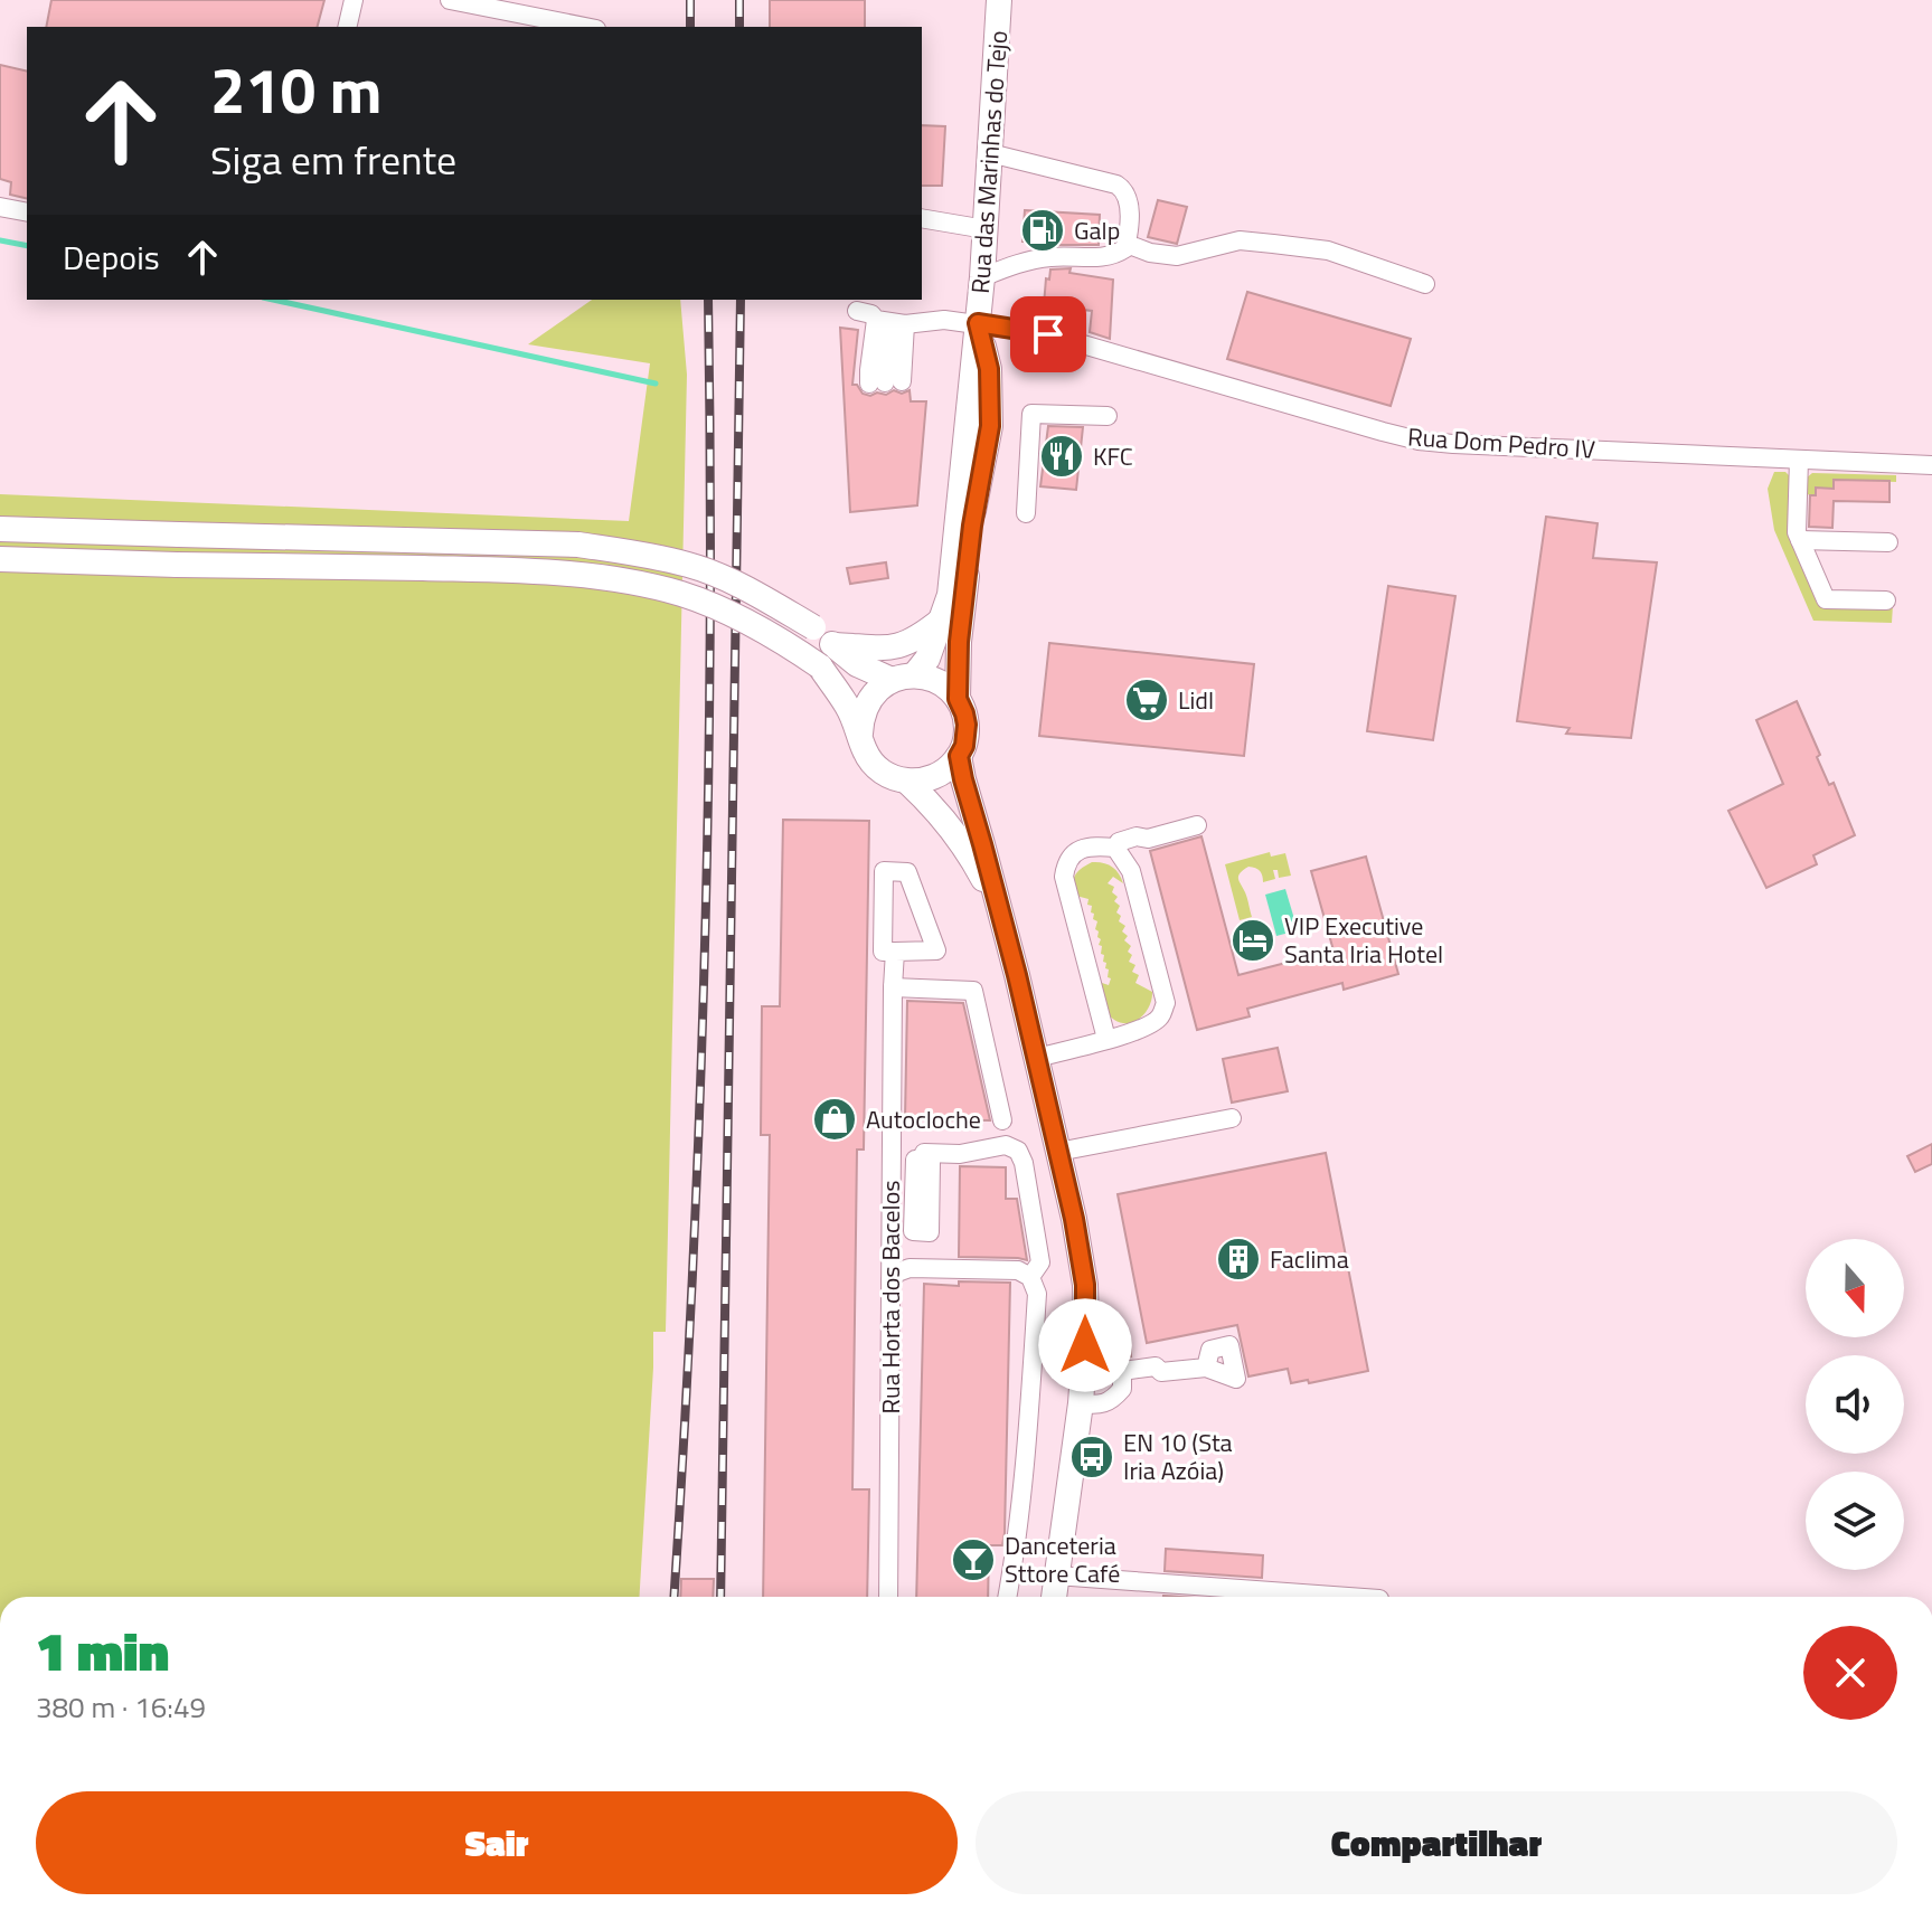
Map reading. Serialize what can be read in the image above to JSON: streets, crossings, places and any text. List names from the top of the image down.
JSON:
{
  "streets": {
    "main road": ["Rua das Marinhas do Tejo"],
    "street": ["Rua Dom Pedro IV", "Rua Horta dos Bacelos"]
  },
  "crossings": [
    ["Rua das Marinhas do Tejo", "Rua Dom Pedro IV"]
  ],
  "places": {
    "fuel station": ["Galp"],
    "restaurant": ["KFC"],
    "supermarket": ["Lidl"],
    "hotel": ["VIP Executive Santa Iria Hotel"],
    "shop": ["Autocloche"],
    "building": ["Faclima"],
    "bus stop": ["EN 10 (Sta Iria Azóia)"],
    "bar": ["Danceteria Sttore Café"]
  },
  "north": "bottom",
  "page": {
    "turn": ["210 m", "Siga em frente"],
    "then": "Depois",
    "heading": ["1 min", "380 m · 16:49"],
    "buttons": ["Sair", "Compartilhar"]
  }
}
